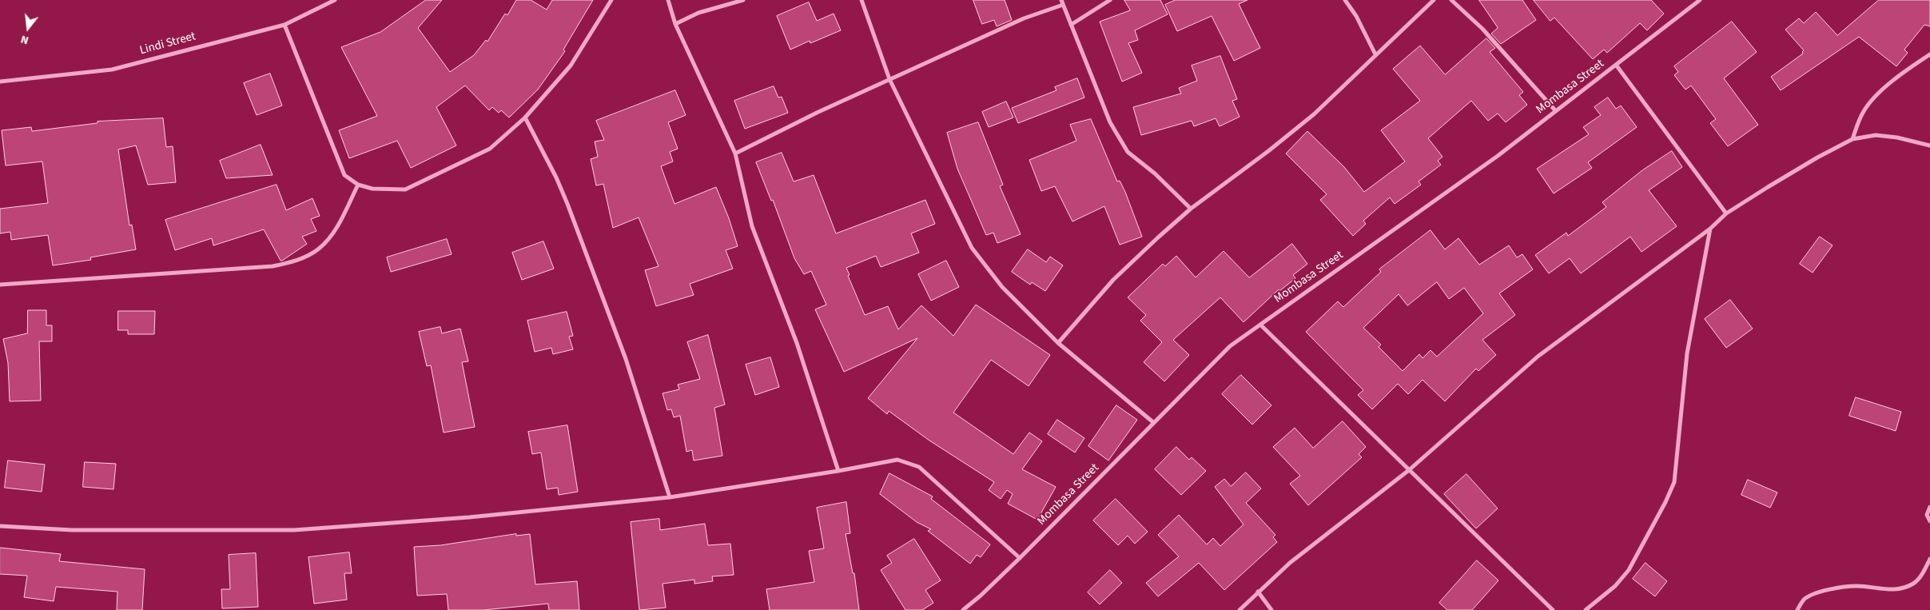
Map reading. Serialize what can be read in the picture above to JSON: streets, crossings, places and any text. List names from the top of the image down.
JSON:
{
  "streets": {
    "street": ["Lindi Street", "Mombasa Street"]
  },
  "north": "bottom"
}
